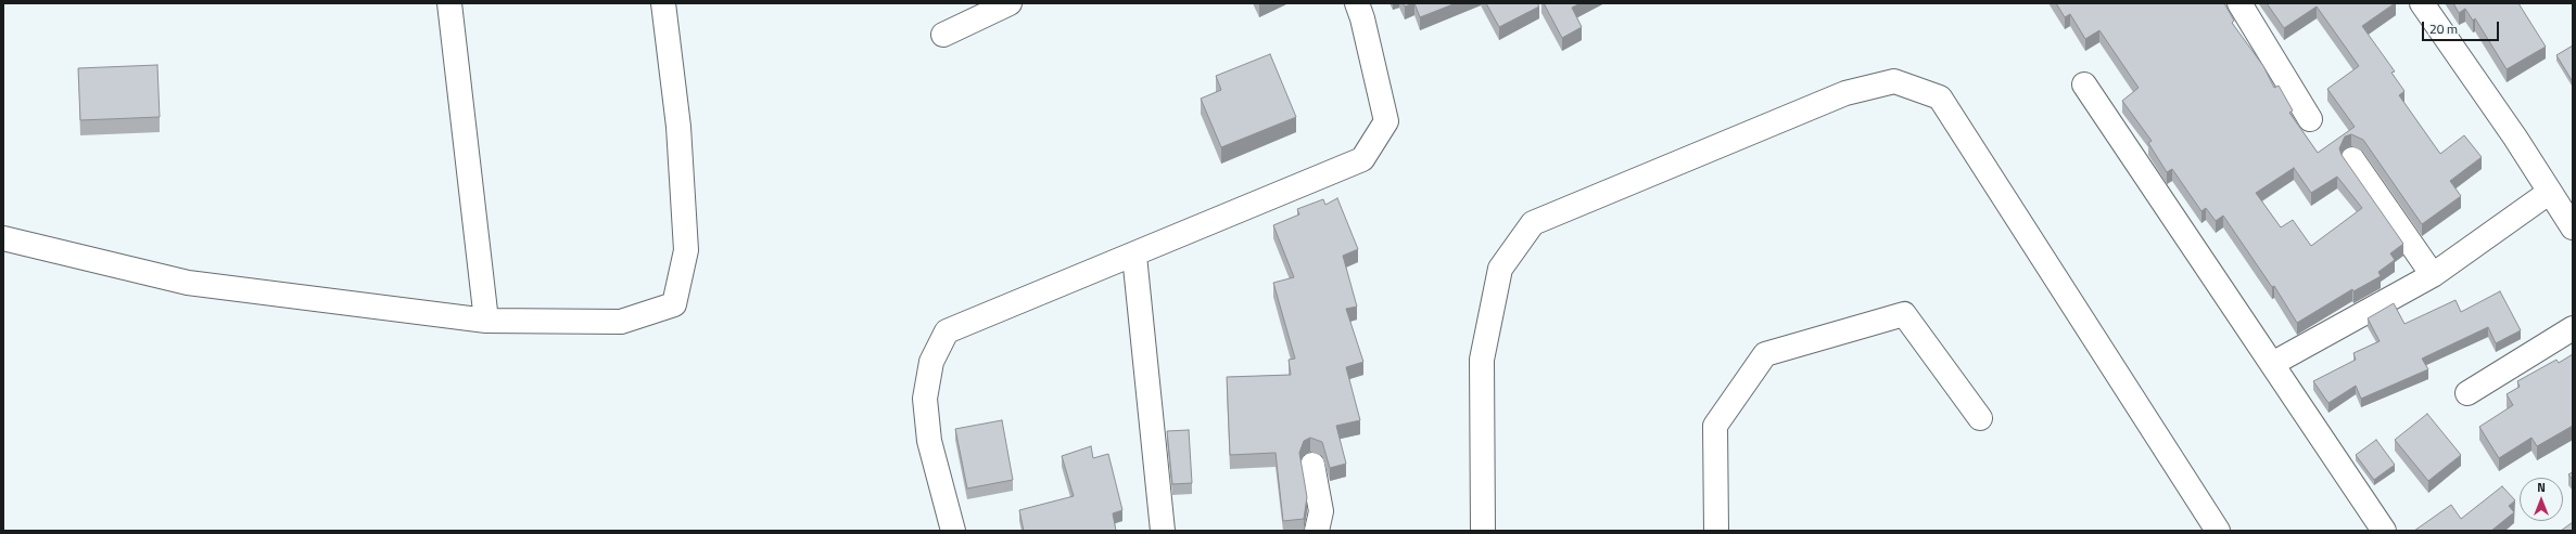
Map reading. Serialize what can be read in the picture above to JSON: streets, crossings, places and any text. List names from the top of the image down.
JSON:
{
  "scale_bar": "20 m",
  "north": "top"
}
